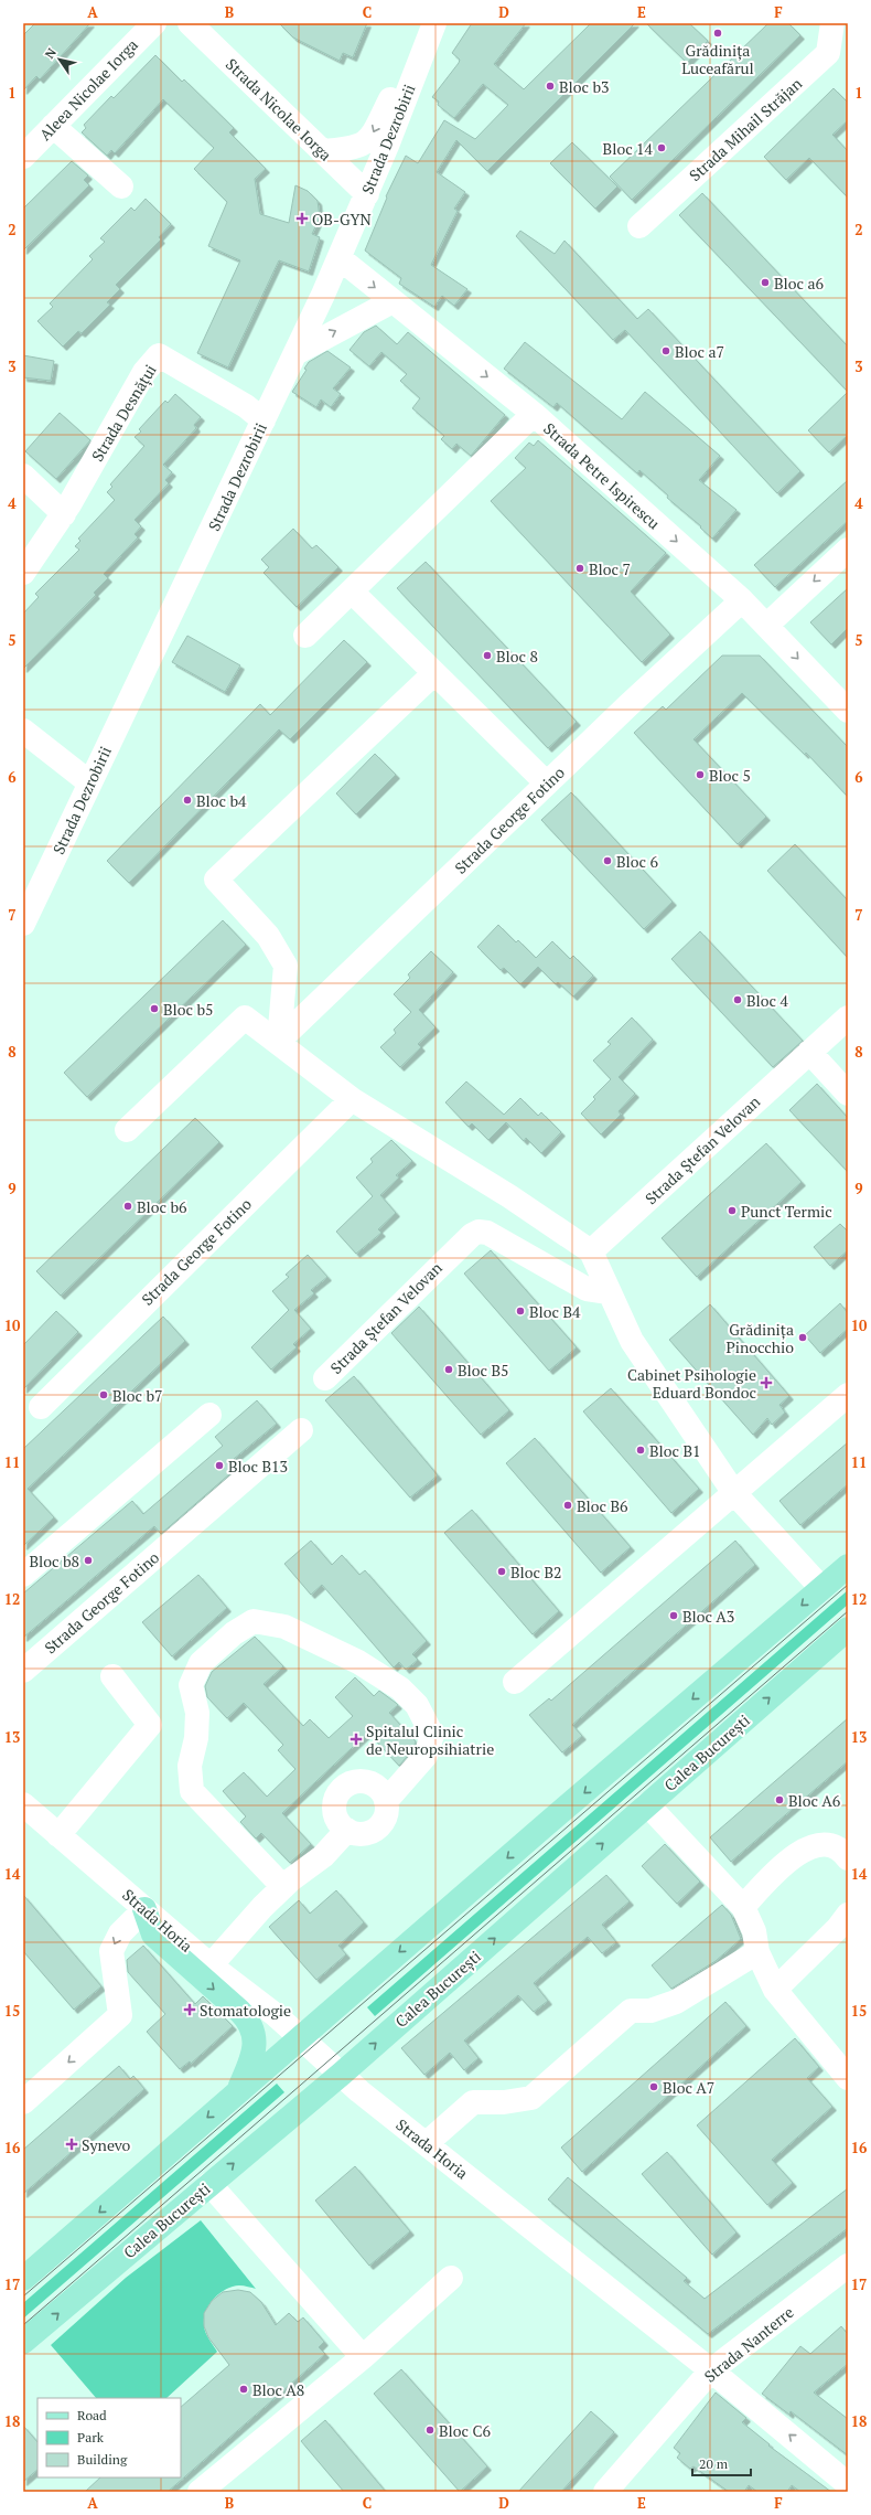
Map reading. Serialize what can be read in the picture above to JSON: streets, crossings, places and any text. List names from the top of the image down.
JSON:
{
  "streets": {
    "main road": ["Calea București"],
    "street": [
      "Aleea Nicolae Iorga",
      "Strada Nicolae Iorga",
      "Strada Mihail Străjan",
      "Strada Dezrobirii",
      "Strada Desnățui",
      "Strada Petre Ispirescu",
      "Strada George Fotino",
      "Strada Ștefan Velovan",
      "Strada Horia",
      "Strada Nanterre"
    ]
  },
  "crossings": [
    ["Strada Nicolae Iorga", "Strada Dezrobirii"],
    ["Strada Dezrobirii", "Strada Desnățui"],
    ["Strada Dezrobirii", "Strada Petre Ispirescu"],
    ["Strada Petre Ispirescu", "Strada George Fotino"],
    ["Calea București", "Strada Horia"],
    ["Strada Horia", "Strada Nanterre"]
  ],
  "one_way": ["Strada Petre Ispirescu"],
  "places": {
    "other": [
      "Grădinița Luceafărul",
      "Bloc b3",
      "Bloc 14",
      "Bloc a6",
      "Bloc a7",
      "Bloc 7",
      "Bloc 8",
      "Bloc 5",
      "Bloc b4",
      "Bloc 6",
      "Bloc 4",
      "Bloc b5",
      "Bloc b6",
      "Punct Termic",
      "Bloc B4",
      "Grădinița Pinocchio",
      "Bloc B5",
      "Bloc b7",
      "Bloc B1",
      "Bloc B13",
      "Bloc B6",
      "Bloc b8",
      "Bloc B2",
      "Bloc A3",
      "Bloc A6",
      "Bloc A7",
      "Bloc A8",
      "Bloc C6"
    ],
    "health": [
      "OB-GYN",
      "Cabinet Psihologie Eduard Bondoc",
      "Spitalul Clinic de Neuropsihiatrie",
      "Stomatologie",
      "Synevo"
    ]
  },
  "legend": ["Road", "Park", "Building"],
  "scale_bar": "20 m",
  "north": "top left",
  "grid": {
    "columns": [
      "A",
      "B",
      "C",
      "D",
      "E",
      "F"
    ],
    "rows": [
      "1",
      "2",
      "3",
      "4",
      "5",
      "6",
      "7",
      "8",
      "9",
      "10",
      "11",
      "12",
      "13",
      "14",
      "15",
      "16",
      "17",
      "18"
    ]
  }
}
